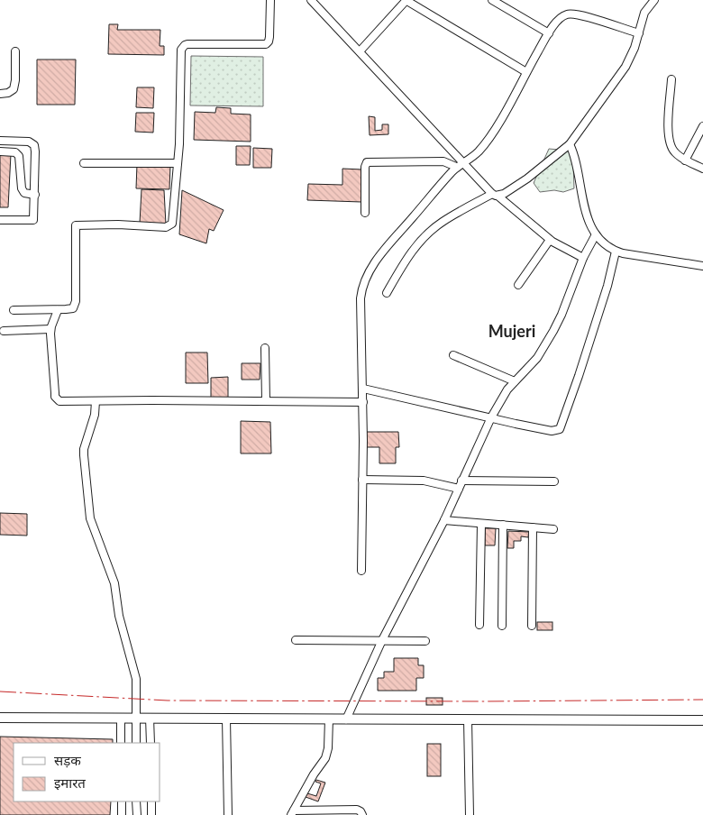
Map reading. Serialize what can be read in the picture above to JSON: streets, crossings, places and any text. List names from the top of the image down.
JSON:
{
  "districts": ["Mujeri"],
  "legend": ["सड़क", "इमारत"]
}
